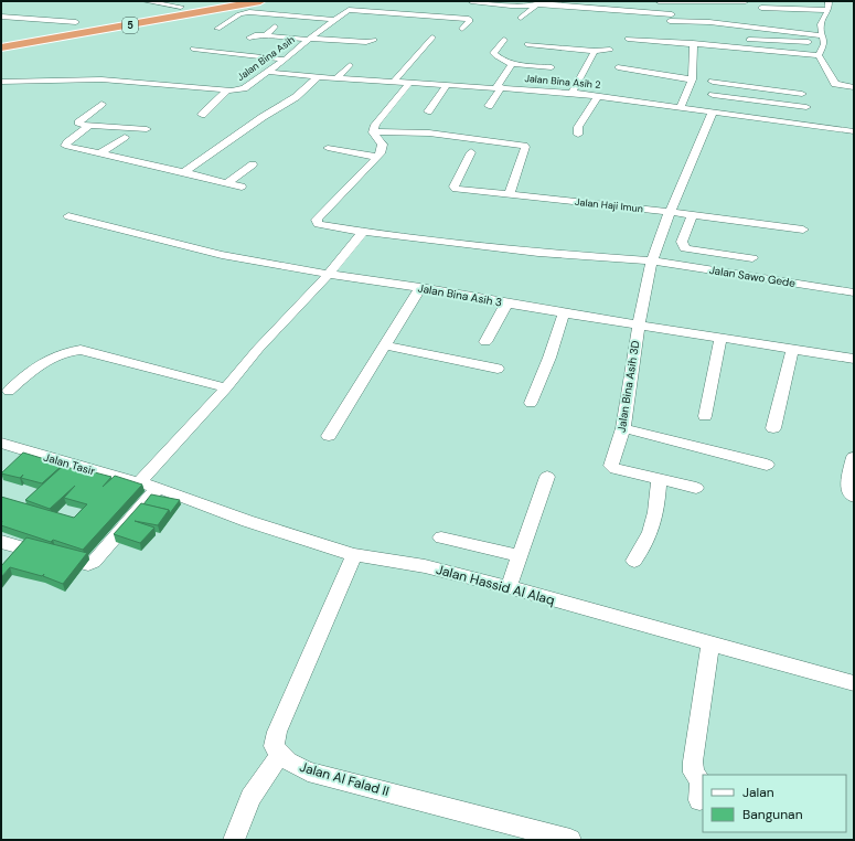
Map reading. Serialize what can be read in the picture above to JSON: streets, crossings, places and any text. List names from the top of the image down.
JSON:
{
  "streets": {
    "highway": ["5"],
    "street": [
      "Jalan Bina Asih",
      "Jalan Bina Asih 2",
      "Jalan Haji Imun",
      "Jalan Sawo Gede",
      "Jalan Bina Asih 3",
      "Jalan Bina Asih 3D",
      "Jalan Tasir",
      "Jalan Hassid Al Alaq",
      "Jalan Al Falad II"
    ]
  },
  "crossings": [
    ["Jalan Bina Asih", "Jalan Bina Asih 2"],
    ["Jalan Bina Asih 2", "Jalan Bina Asih 3D"],
    ["Jalan Haji Imun", "Jalan Bina Asih 3D"],
    ["Jalan Sawo Gede", "Jalan Bina Asih 3D"],
    ["Jalan Bina Asih 3", "Jalan Bina Asih 3D"],
    ["Jalan Tasir", "Jalan Hassid Al Alaq"]
  ],
  "legend": ["Jalan", "Bangunan"]
}
